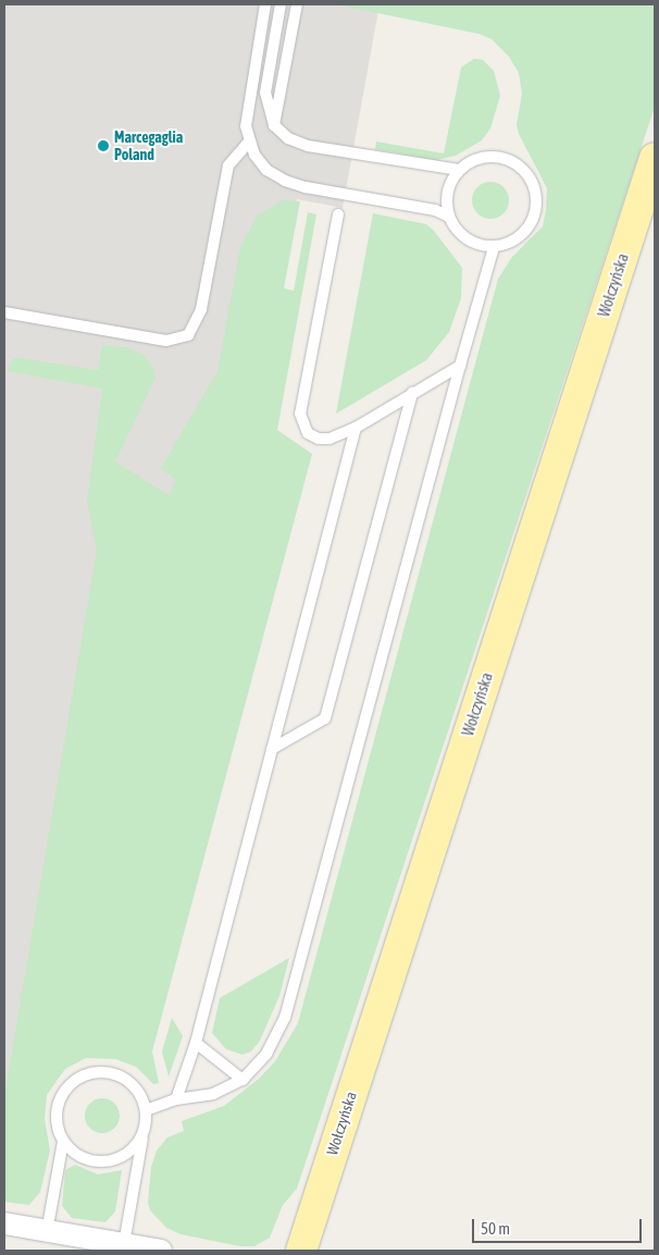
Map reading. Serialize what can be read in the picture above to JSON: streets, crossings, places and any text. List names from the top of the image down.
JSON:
{
  "streets": {
    "main road": ["Wołczyńska"]
  },
  "places": ["Marcegaglia Poland"],
  "scale_bar": "50 m"
}
